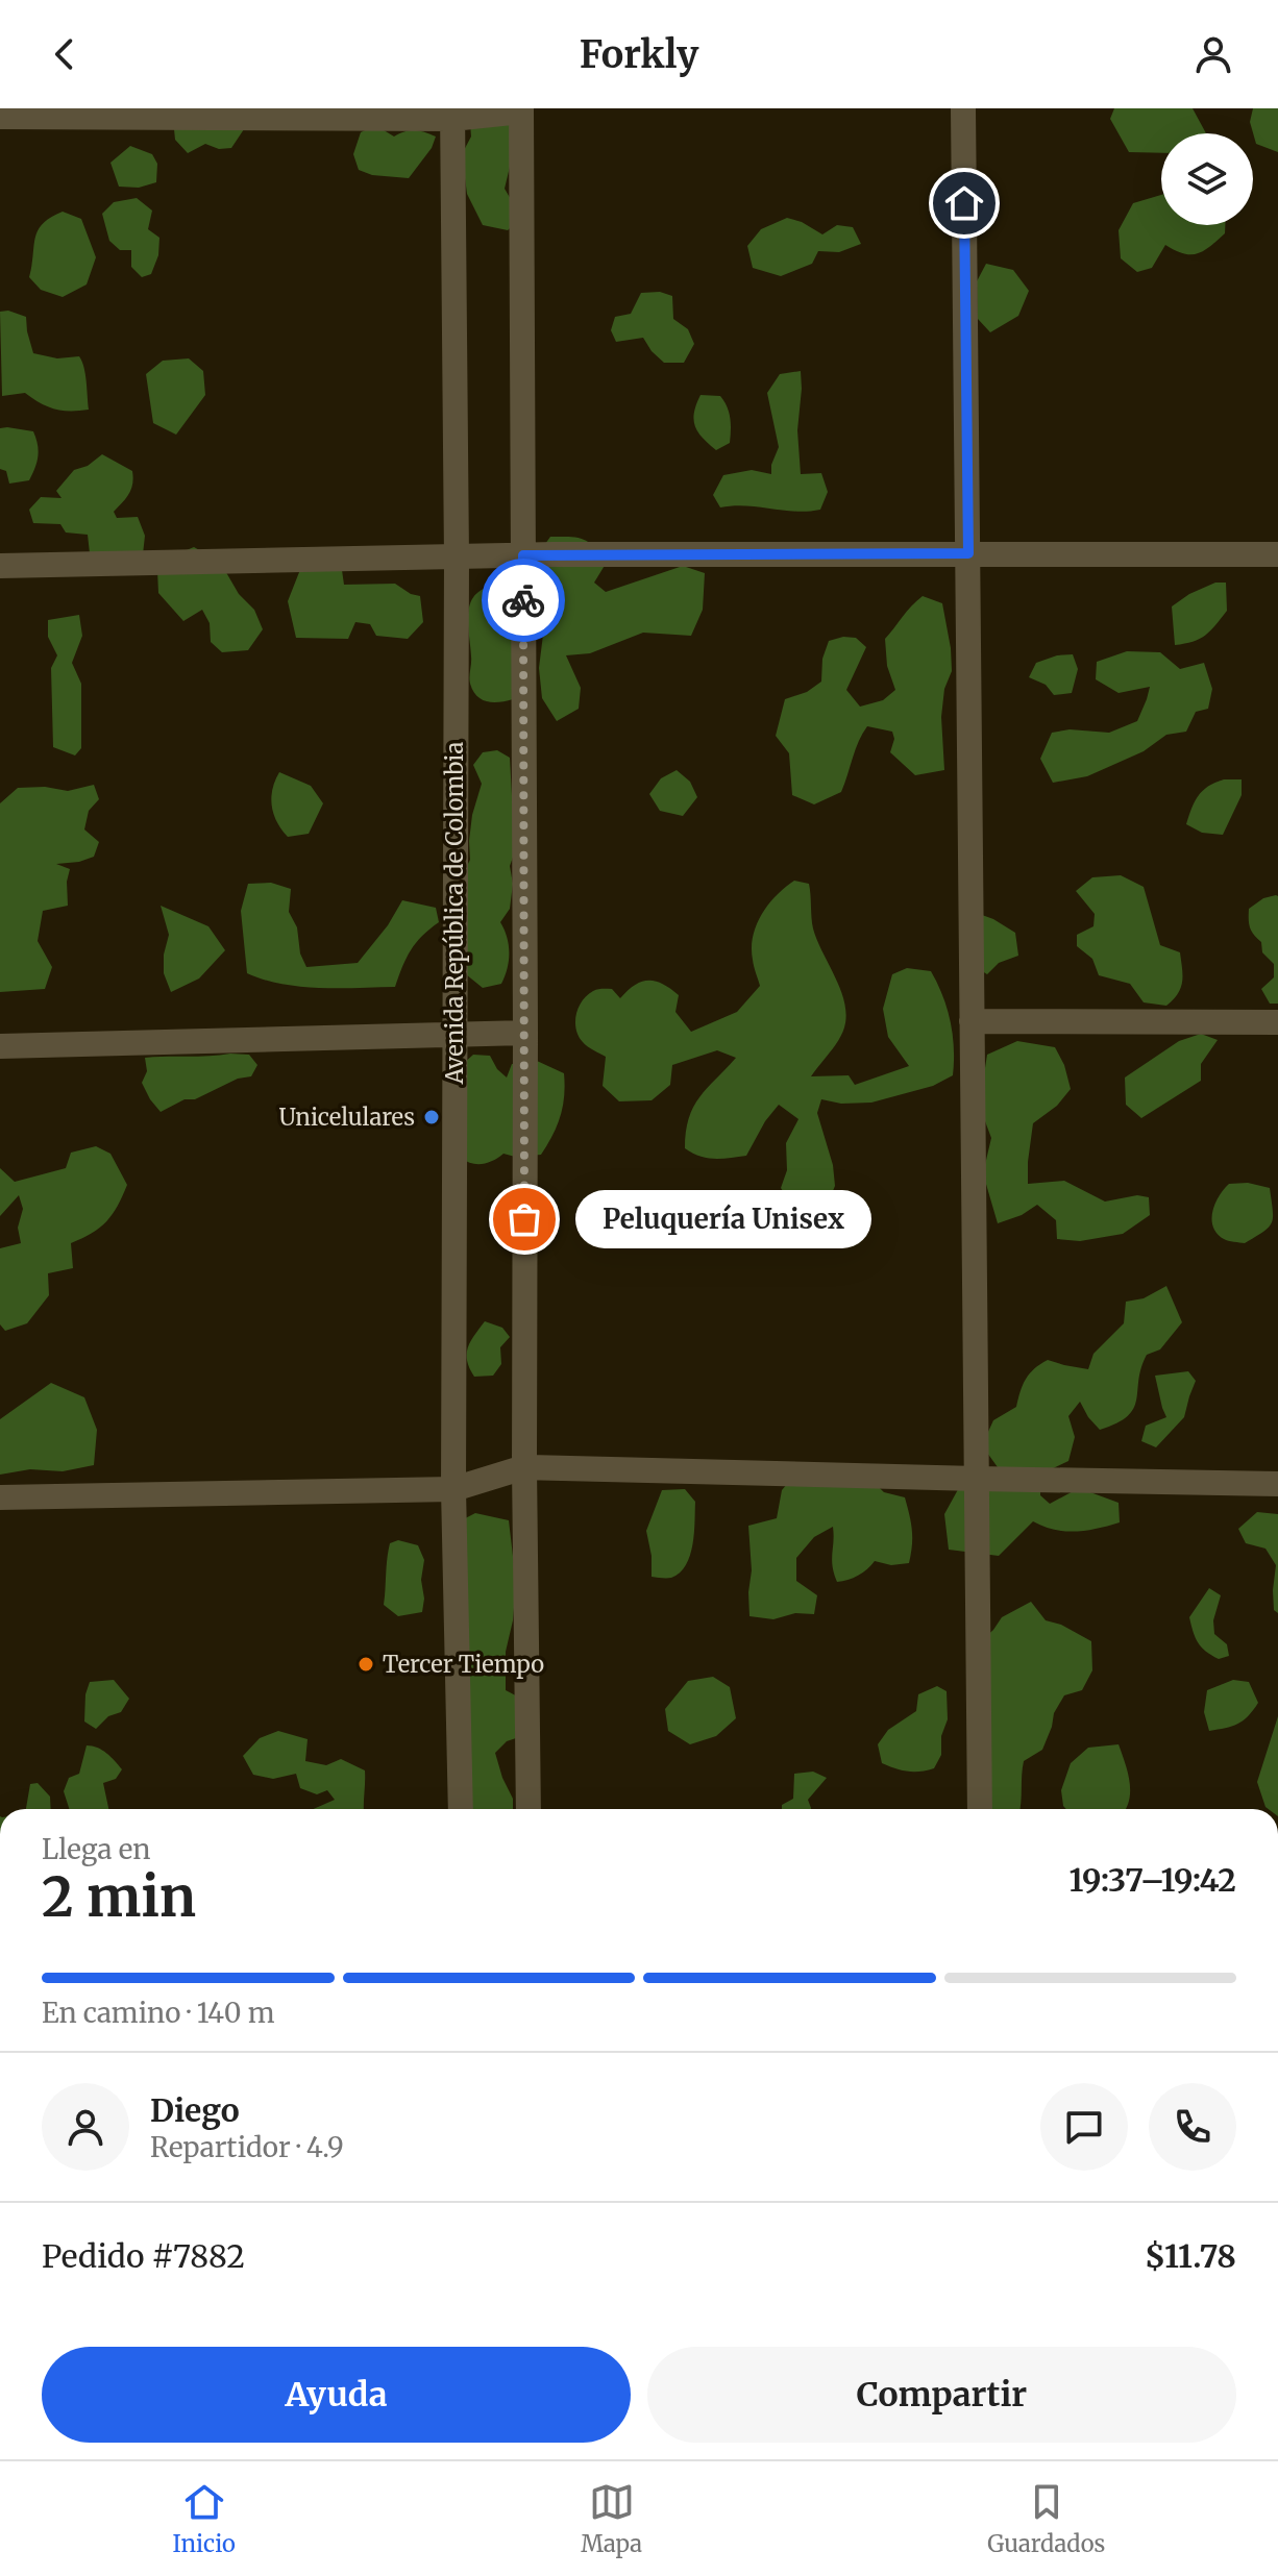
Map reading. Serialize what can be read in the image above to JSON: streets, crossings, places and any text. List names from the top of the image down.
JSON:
{
  "streets": {
    "street": ["Avenida República de Colombia"]
  },
  "places": ["Unicelulares", "Peluquería Unisex", "Tercer Tiempo"],
  "page": {
    "header": "Forkly",
    "bubble": "Peluquería Unisex",
    "heading": ["2 min", "Llega en", "19:37–19:42"],
    "panel": [
      "Diego",
      "Repartidor · 4.9",
      "Pedido #7882",
      "$11.78"
    ],
    "bar": "En camino · 140 m",
    "buttons": ["Ayuda", "Compartir"],
    "tabs": ["Inicio", "Mapa", "Guardados"]
  }
}
